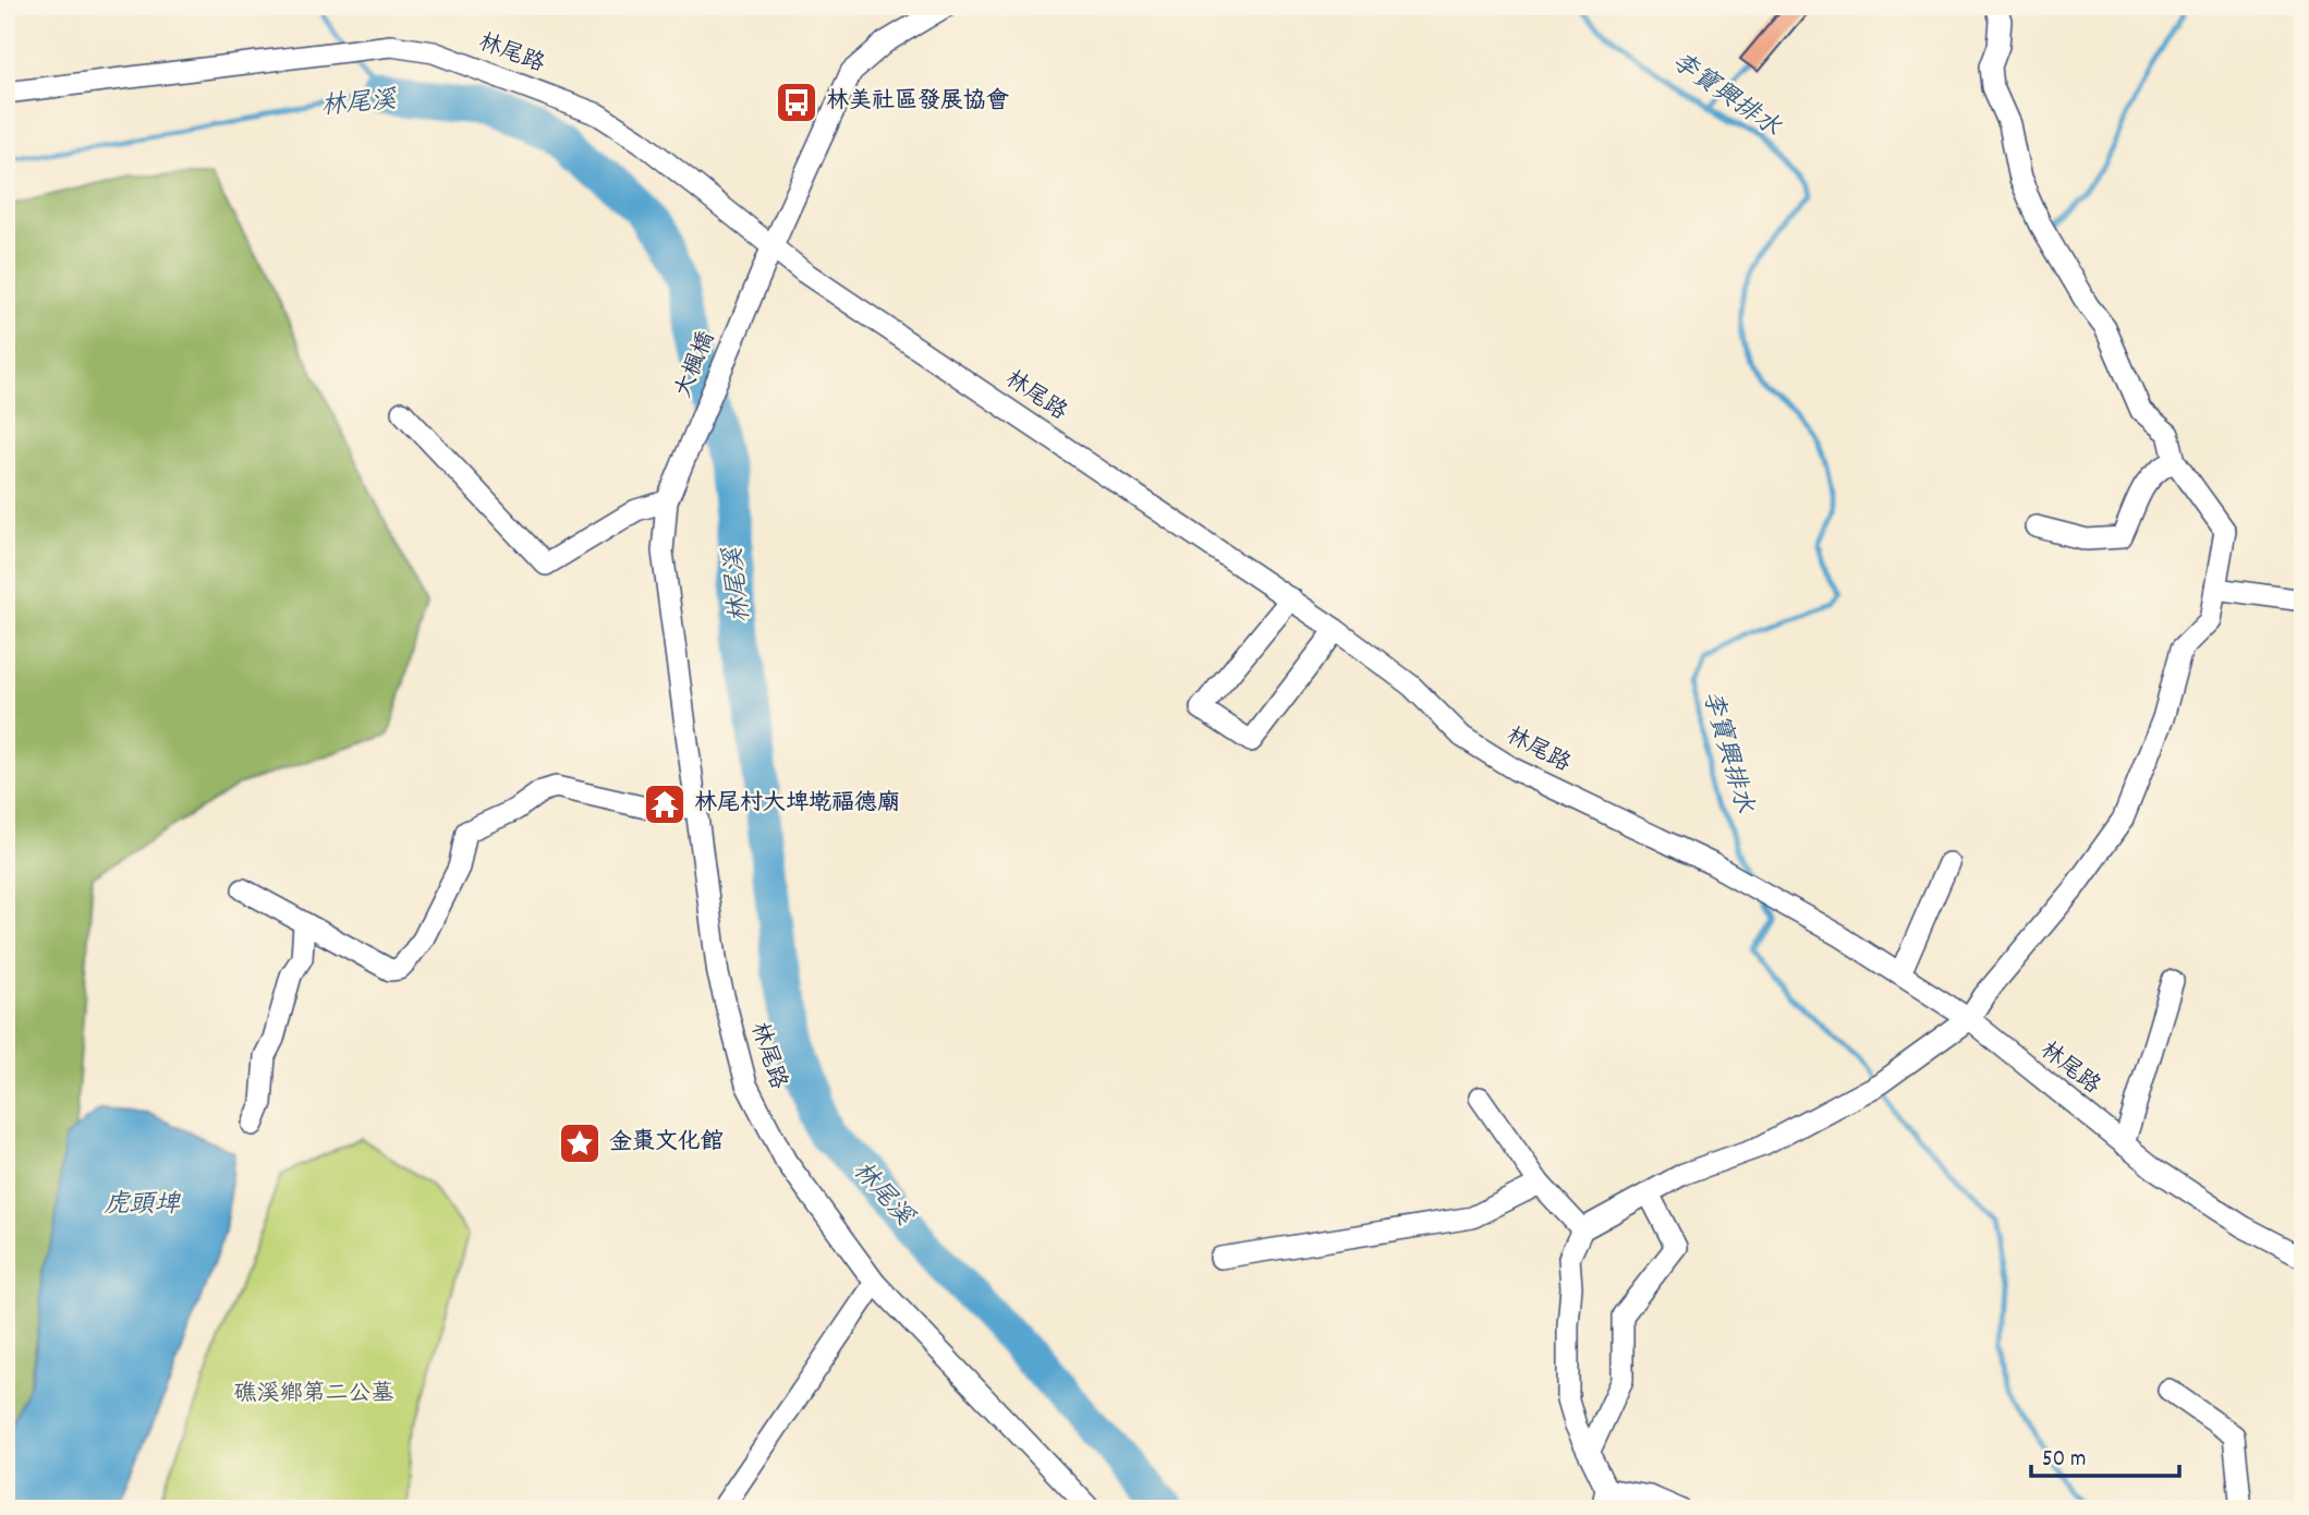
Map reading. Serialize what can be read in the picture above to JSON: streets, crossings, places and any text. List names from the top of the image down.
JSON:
{
  "streets": {
    "street": ["林尾路", "大楓橋"]
  },
  "crossings": [
    ["林尾路", "大楓橋"]
  ],
  "water": ["李寶興排水", "林尾溪", "虎頭埤"],
  "parks": ["礁溪鄉第二公墓"],
  "places": {
    "bus stop": ["林美社區發展協會"],
    "temple": ["林尾村大埤墘福德廟"],
    "place": ["金棗文化館"]
  },
  "scale_bar": "50 m"
}
